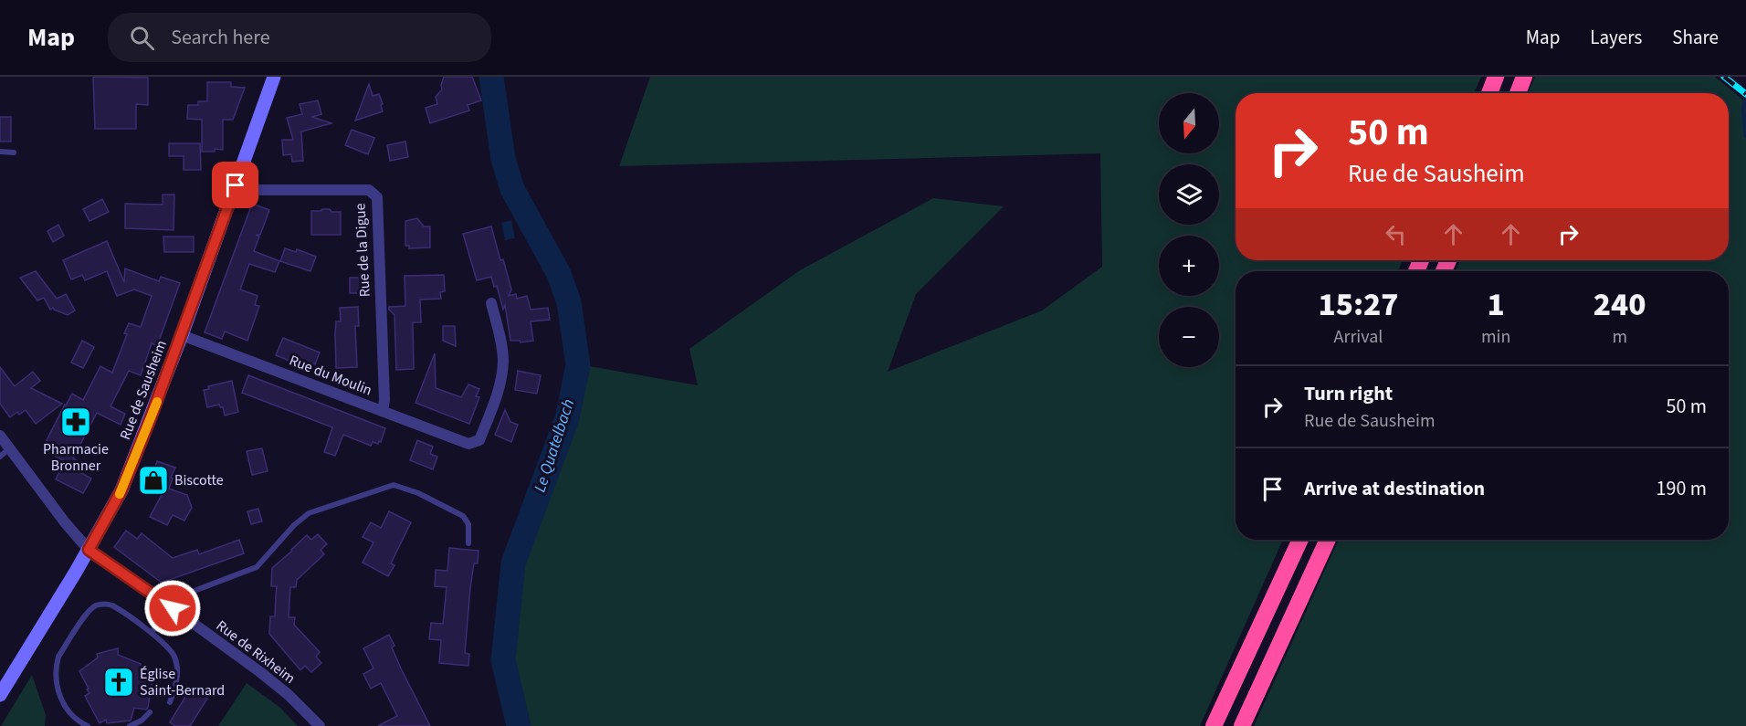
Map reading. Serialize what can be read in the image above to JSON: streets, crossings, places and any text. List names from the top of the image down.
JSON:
{
  "streets": {
    "main road": ["Rue de Sausheim"],
    "street": ["Rue de la Digue", "Rue du Moulin", "Rue de Rixheim"]
  },
  "crossings": [
    ["Rue de la Digue", "Rue du Moulin"],
    ["Rue de la Digue", "Rue de Sausheim"],
    ["Rue du Moulin", "Rue de Sausheim"],
    ["Rue de Sausheim", "Rue de Rixheim"]
  ],
  "water": ["Le Quatelbach"],
  "places": {
    "pharmacy": ["Pharmacie Bronner"],
    "shop": ["Biscotte"],
    "church": ["Église Saint-Bernard"]
  },
  "north": "bottom",
  "page": {
    "header": "Map",
    "search": "Search here",
    "nav": ["Map", "Layers", "Share"],
    "map_buttons": ["+", "−"],
    "turn": ["50 m", "Rue de Sausheim"],
    "eta": [
      "15:27",
      "Arrival",
      "1",
      "min",
      "240",
      "m"
    ],
    "list": [
      {
        "name": "Turn right",
        "note": "Rue de Sausheim",
        "value": "50 m"
      },
      {
        "name": "Arrive at destination",
        "value": "190 m"
      }
    ]
  }
}
